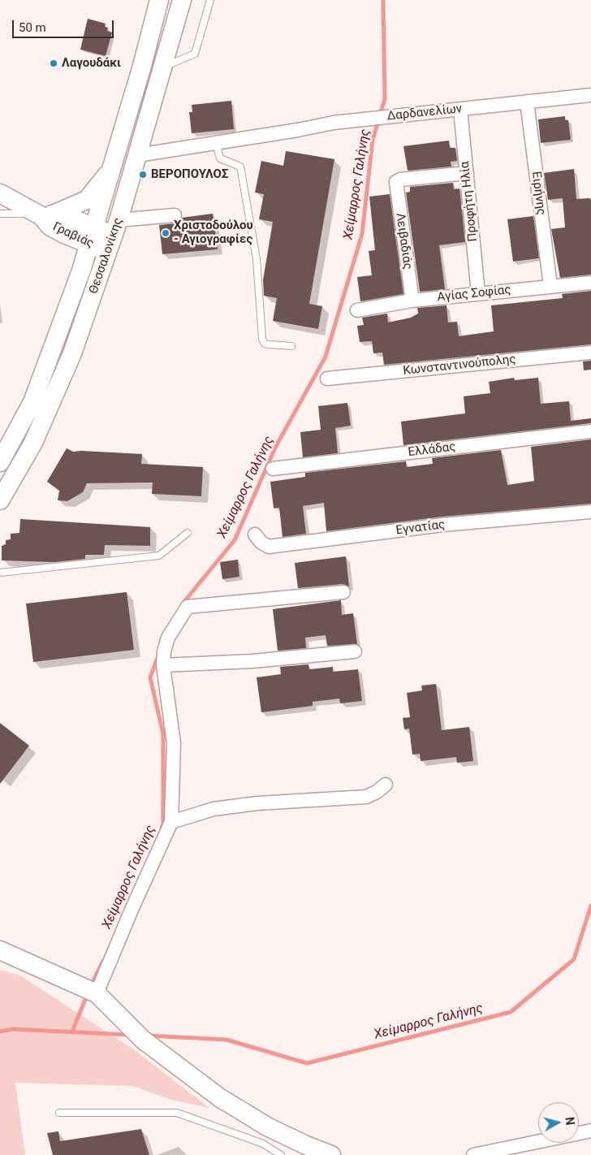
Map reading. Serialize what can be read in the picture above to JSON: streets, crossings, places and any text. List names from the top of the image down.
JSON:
{
  "streets": {
    "main road": ["Γραβιάς", "Θεσσαλονίκης"],
    "street": [
      "Δαρδανελίων",
      "Ειρήνης",
      "Προφήτη Ηλία",
      "Λειβαδιάς",
      "Αγίας Σοφίας",
      "Κωνσταντινούπολης",
      "Ελλάδας",
      "Εγνατίας"
    ]
  },
  "crossings": [
    ["Δαρδανελίων", "Ειρήνης"],
    ["Δαρδανελίων", "Προφήτη Ηλία"],
    ["Δαρδανελίων", "Θεσσαλονίκης"],
    ["Ειρήνης", "Αγίας Σοφίας"],
    ["Προφήτη Ηλία", "Λειβαδιάς"],
    ["Προφήτη Ηλία", "Αγίας Σοφίας"],
    ["Γραβιάς", "Θεσσαλονίκης"],
    ["Λειβαδιάς", "Αγίας Σοφίας"]
  ],
  "water": ["Χείμαρρος Γαλήνης"],
  "places": ["Λαγουδάκι", "ΒΕΡΟΠΟΥΛΟΣ", "Χριστοδούλου - Αγιογραφίες"],
  "scale_bar": "50 m",
  "north": "right"
}
